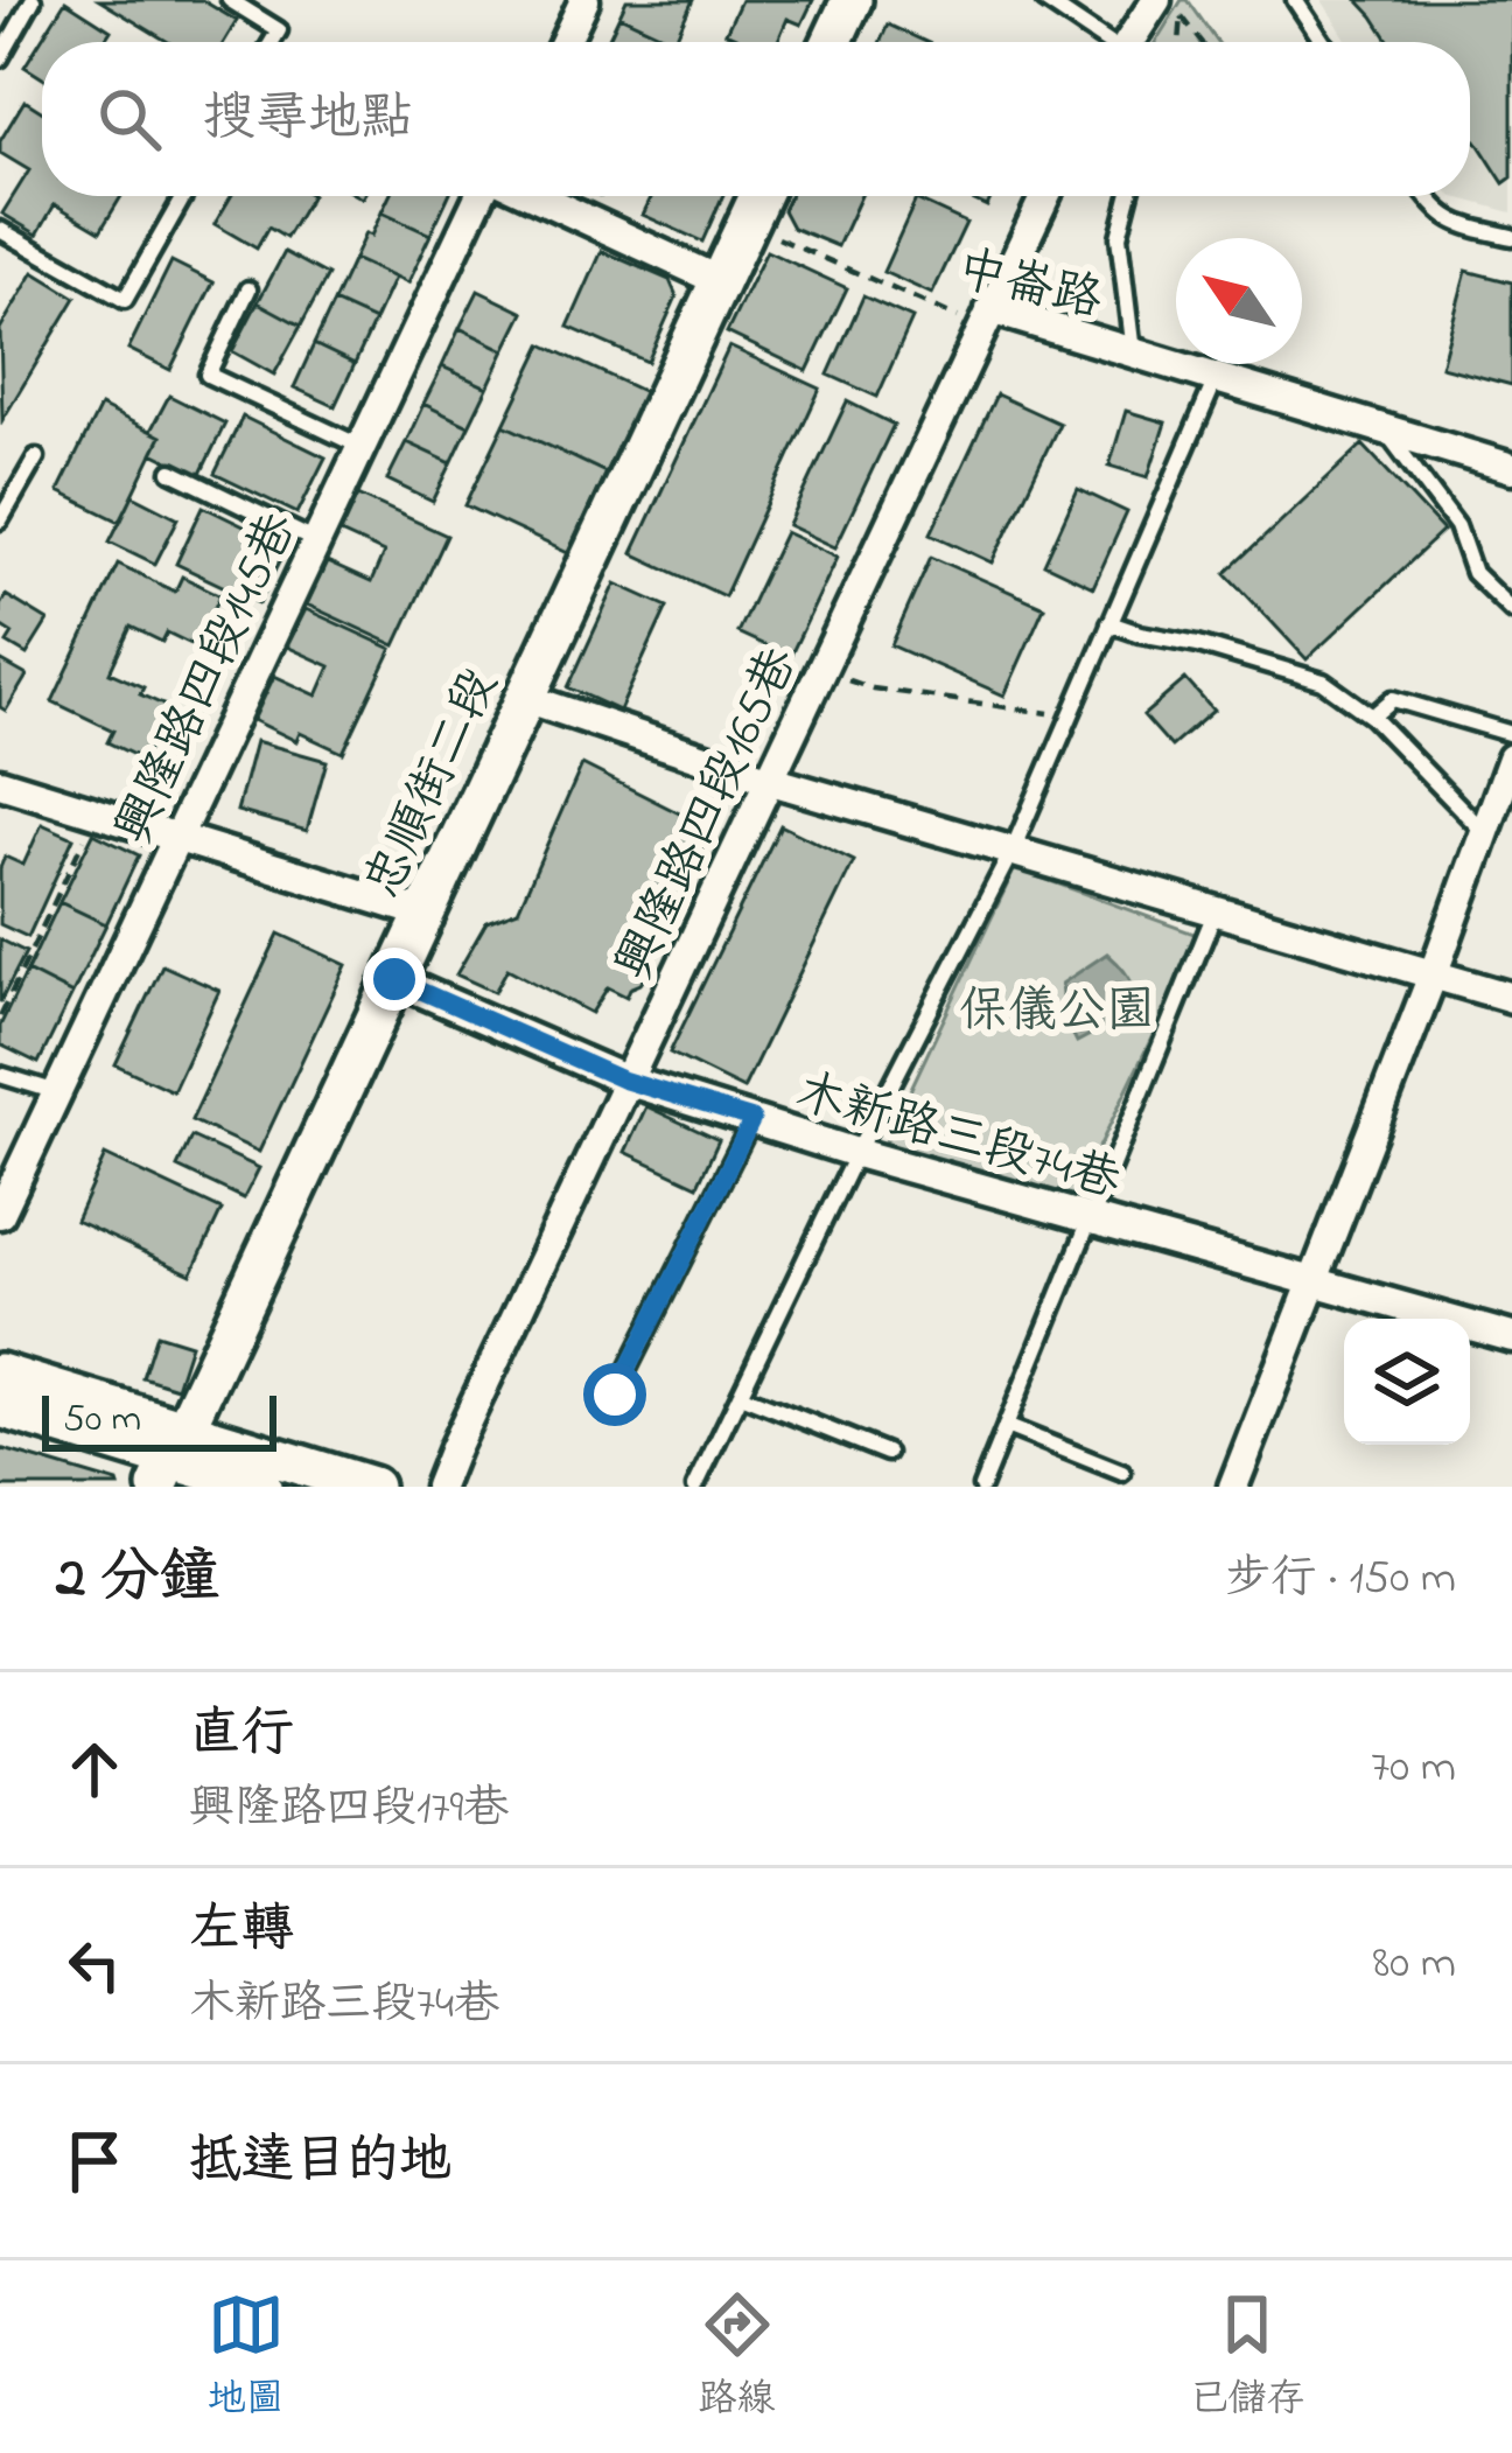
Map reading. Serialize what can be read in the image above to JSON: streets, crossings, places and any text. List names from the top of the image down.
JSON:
{
  "streets": {
    "street": [
      "中崙路",
      "興隆路四段145巷",
      "忠順街二段",
      "興隆路四段165巷",
      "木新路三段74巷"
    ]
  },
  "crossings": [
    ["中崙路", "忠順街二段"],
    ["中崙路", "興隆路四段165巷"],
    ["忠順街二段", "木新路三段74巷"],
    ["興隆路四段165巷", "木新路三段74巷"]
  ],
  "parks": ["保儀公園"],
  "scale_bar": "50 m",
  "north": "top left",
  "page": {
    "search": "搜尋地點",
    "scale": "50 m",
    "heading": ["2 分鐘", "步行 · 150 m"],
    "list": [
      ["直行", "興隆路四段179巷", "70 m"],
      ["左轉", "木新路三段74巷", "80 m"],
      "抵達目的地"
    ],
    "nav": ["地圖", "路線", "已儲存"]
  }
}
